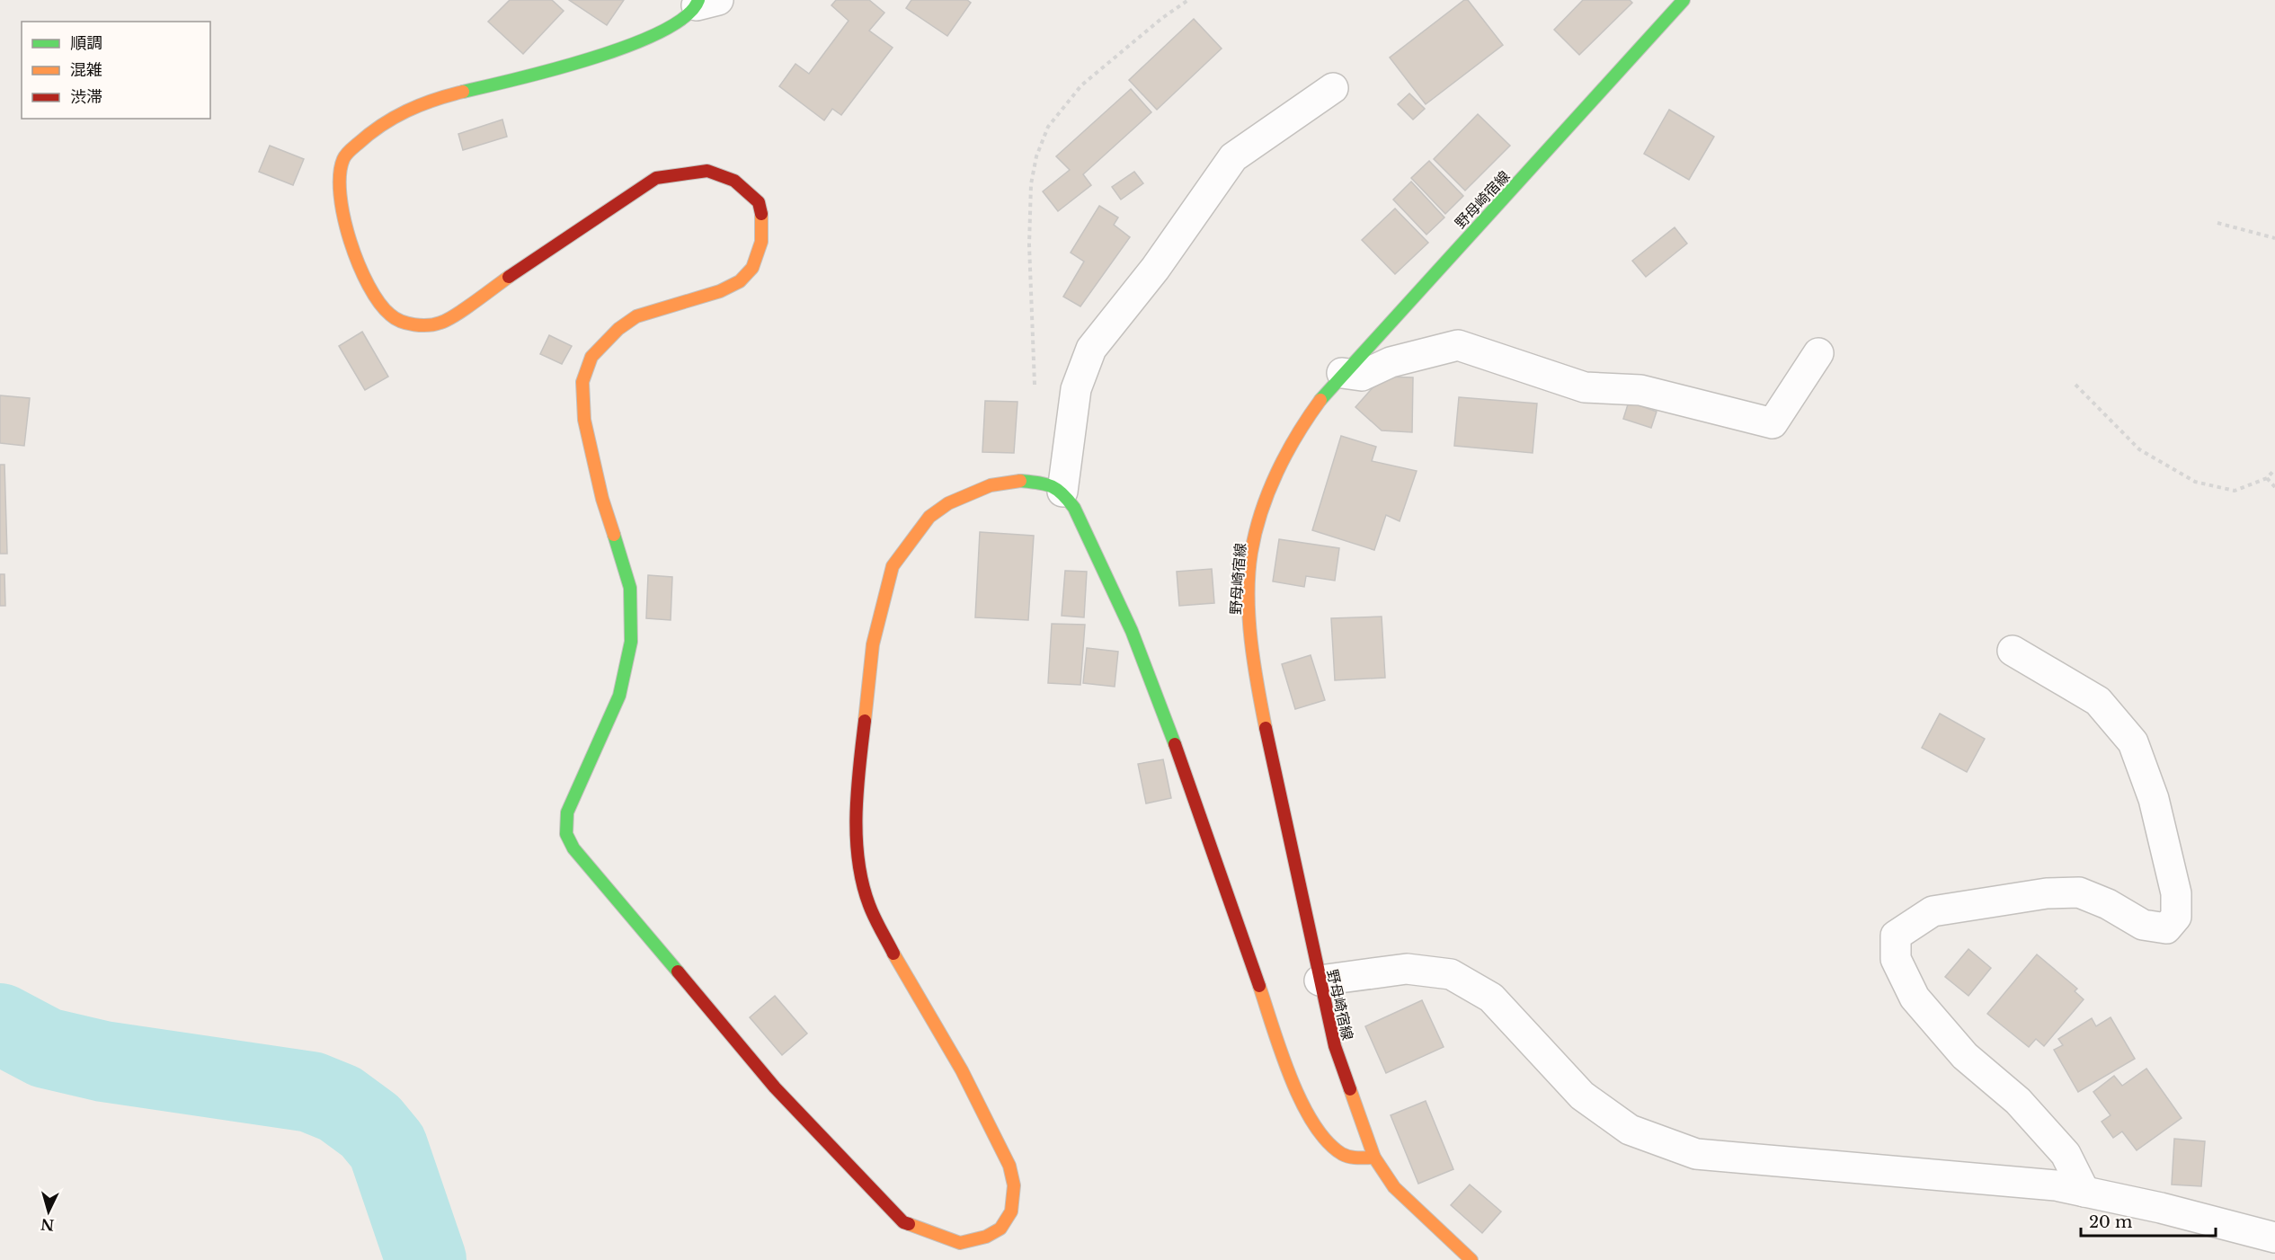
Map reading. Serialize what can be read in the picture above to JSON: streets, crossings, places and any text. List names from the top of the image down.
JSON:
{
  "streets": {
    "street": ["野母崎宿線"]
  },
  "legend": ["順調", "混雑", "渋滞"],
  "scale_bar": "20 m",
  "north": "bottom"
}
